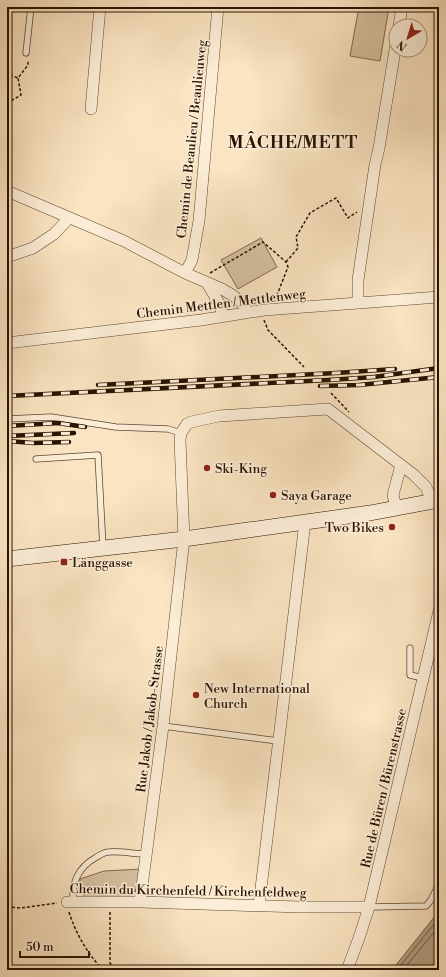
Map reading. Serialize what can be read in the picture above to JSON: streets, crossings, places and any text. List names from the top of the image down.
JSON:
{
  "streets": {
    "street": [
      "Chemin de Beaulieu / Beaulieuweg",
      "Chemin Mettlen / Mettlenweg",
      "Rue Jakob / Jakob-Strasse",
      "Rue de Büren / Bürenstrasse",
      "Chemin du Kirchenfeld / Kirchenfeldweg"
    ]
  },
  "crossings": [
    ["Rue Jakob / Jakob-Strasse", "Chemin du Kirchenfeld / Kirchenfeldweg"],
    ["Rue de Büren / Bürenstrasse", "Chemin du Kirchenfeld / Kirchenfeldweg"]
  ],
  "districts": ["MÂCHE/METT"],
  "places": {
    "other": [
      "Ski-King",
      "Saya Garage",
      "Two Bikes",
      "New International Church"
    ],
    "transit": ["Länggasse"]
  },
  "scale_bar": "50 m",
  "north": "bottom left"
}
